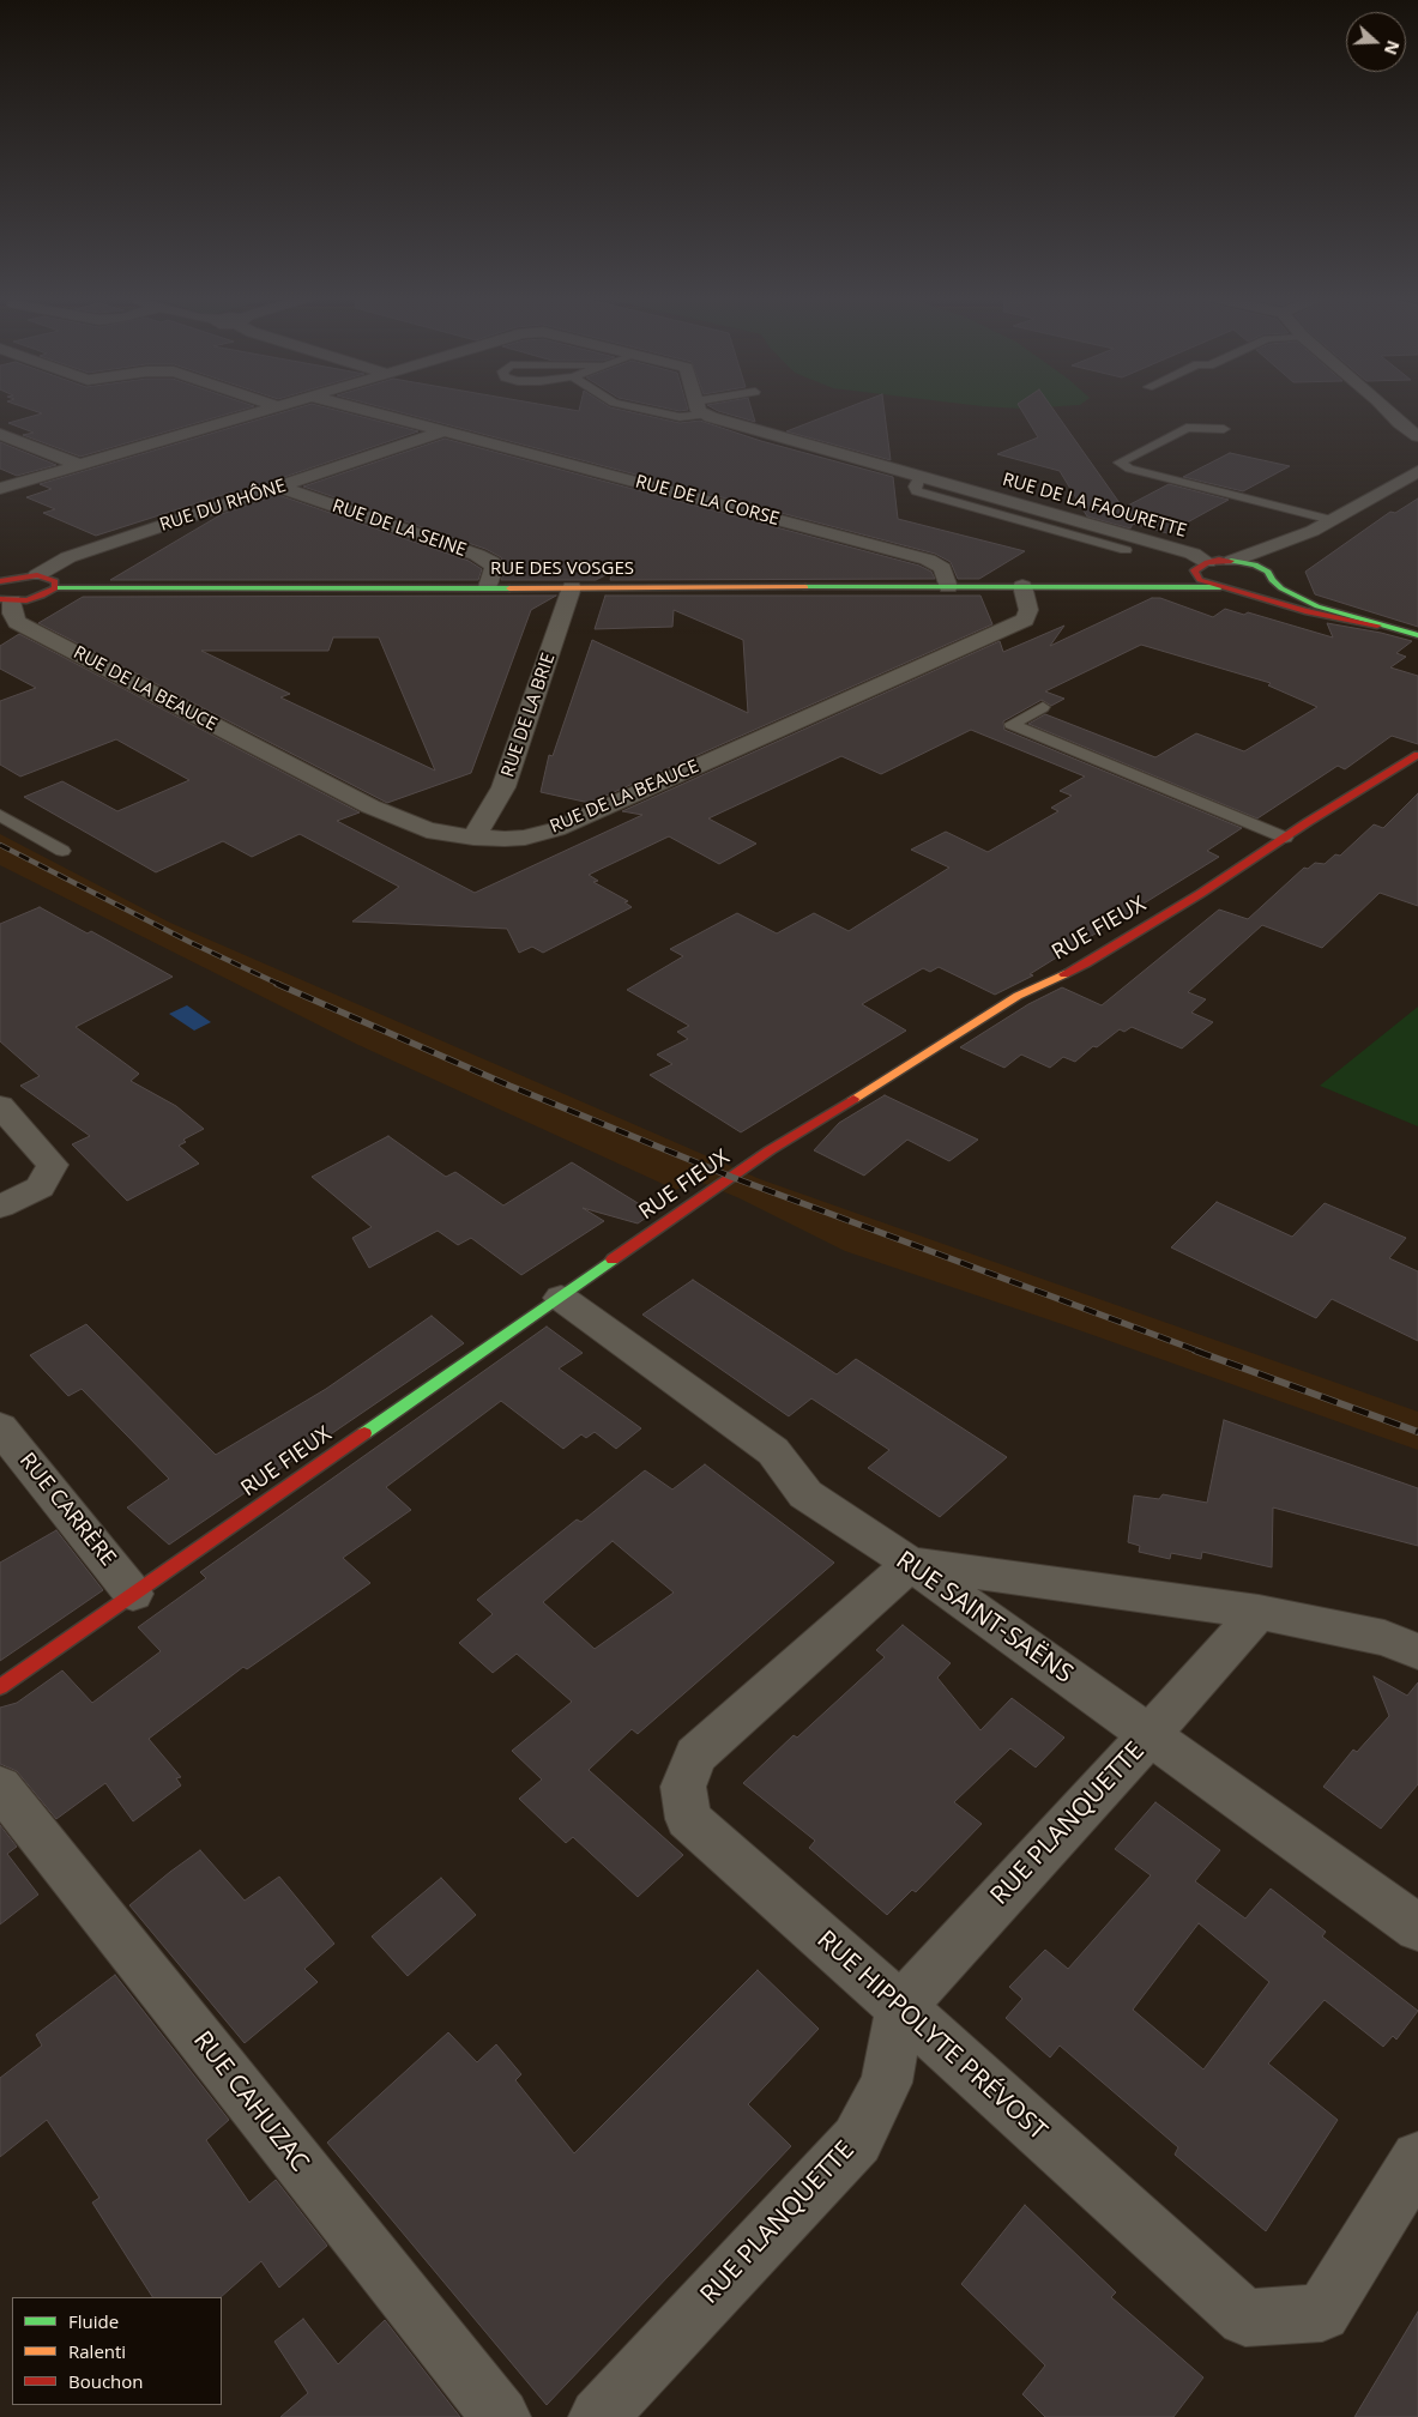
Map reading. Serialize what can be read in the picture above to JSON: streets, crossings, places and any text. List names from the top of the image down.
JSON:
{
  "streets": {
    "street": [
      "RUE DE LA CORSE",
      "RUE DU RHÔNE",
      "RUE DE LA FAOURETTE",
      "RUE DE LA SEINE",
      "RUE DES VOSGES",
      "RUE DE LA BEAUCE",
      "RUE DE LA BRIE",
      "RUE FIEUX",
      "RUE CARRÈRE",
      "RUE SAINT-SAËNS",
      "RUE PLANQUETTE",
      "RUE HIPPOLYTE PRÉVOST",
      "RUE CAHUZAC"
    ]
  },
  "crossings": [
    ["RUE DE LA CORSE", "RUE DU RHÔNE"],
    ["RUE DE LA CORSE", "RUE DES VOSGES"],
    ["RUE DU RHÔNE", "RUE DE LA SEINE"],
    ["RUE DE LA FAOURETTE", "RUE DES VOSGES"],
    ["RUE DE LA SEINE", "RUE DES VOSGES"],
    ["RUE DES VOSGES", "RUE DE LA BEAUCE"],
    ["RUE DES VOSGES", "RUE DE LA BRIE"],
    ["RUE DE LA BEAUCE", "RUE DE LA BRIE"],
    ["RUE FIEUX", "RUE CARRÈRE"],
    ["RUE FIEUX", "RUE SAINT-SAËNS"],
    ["RUE SAINT-SAËNS", "RUE PLANQUETTE"],
    ["RUE SAINT-SAËNS", "RUE HIPPOLYTE PRÉVOST"],
    ["RUE PLANQUETTE", "RUE HIPPOLYTE PRÉVOST"]
  ],
  "legend": ["Fluide", "Ralenti", "Bouchon"],
  "north": "right"
}
